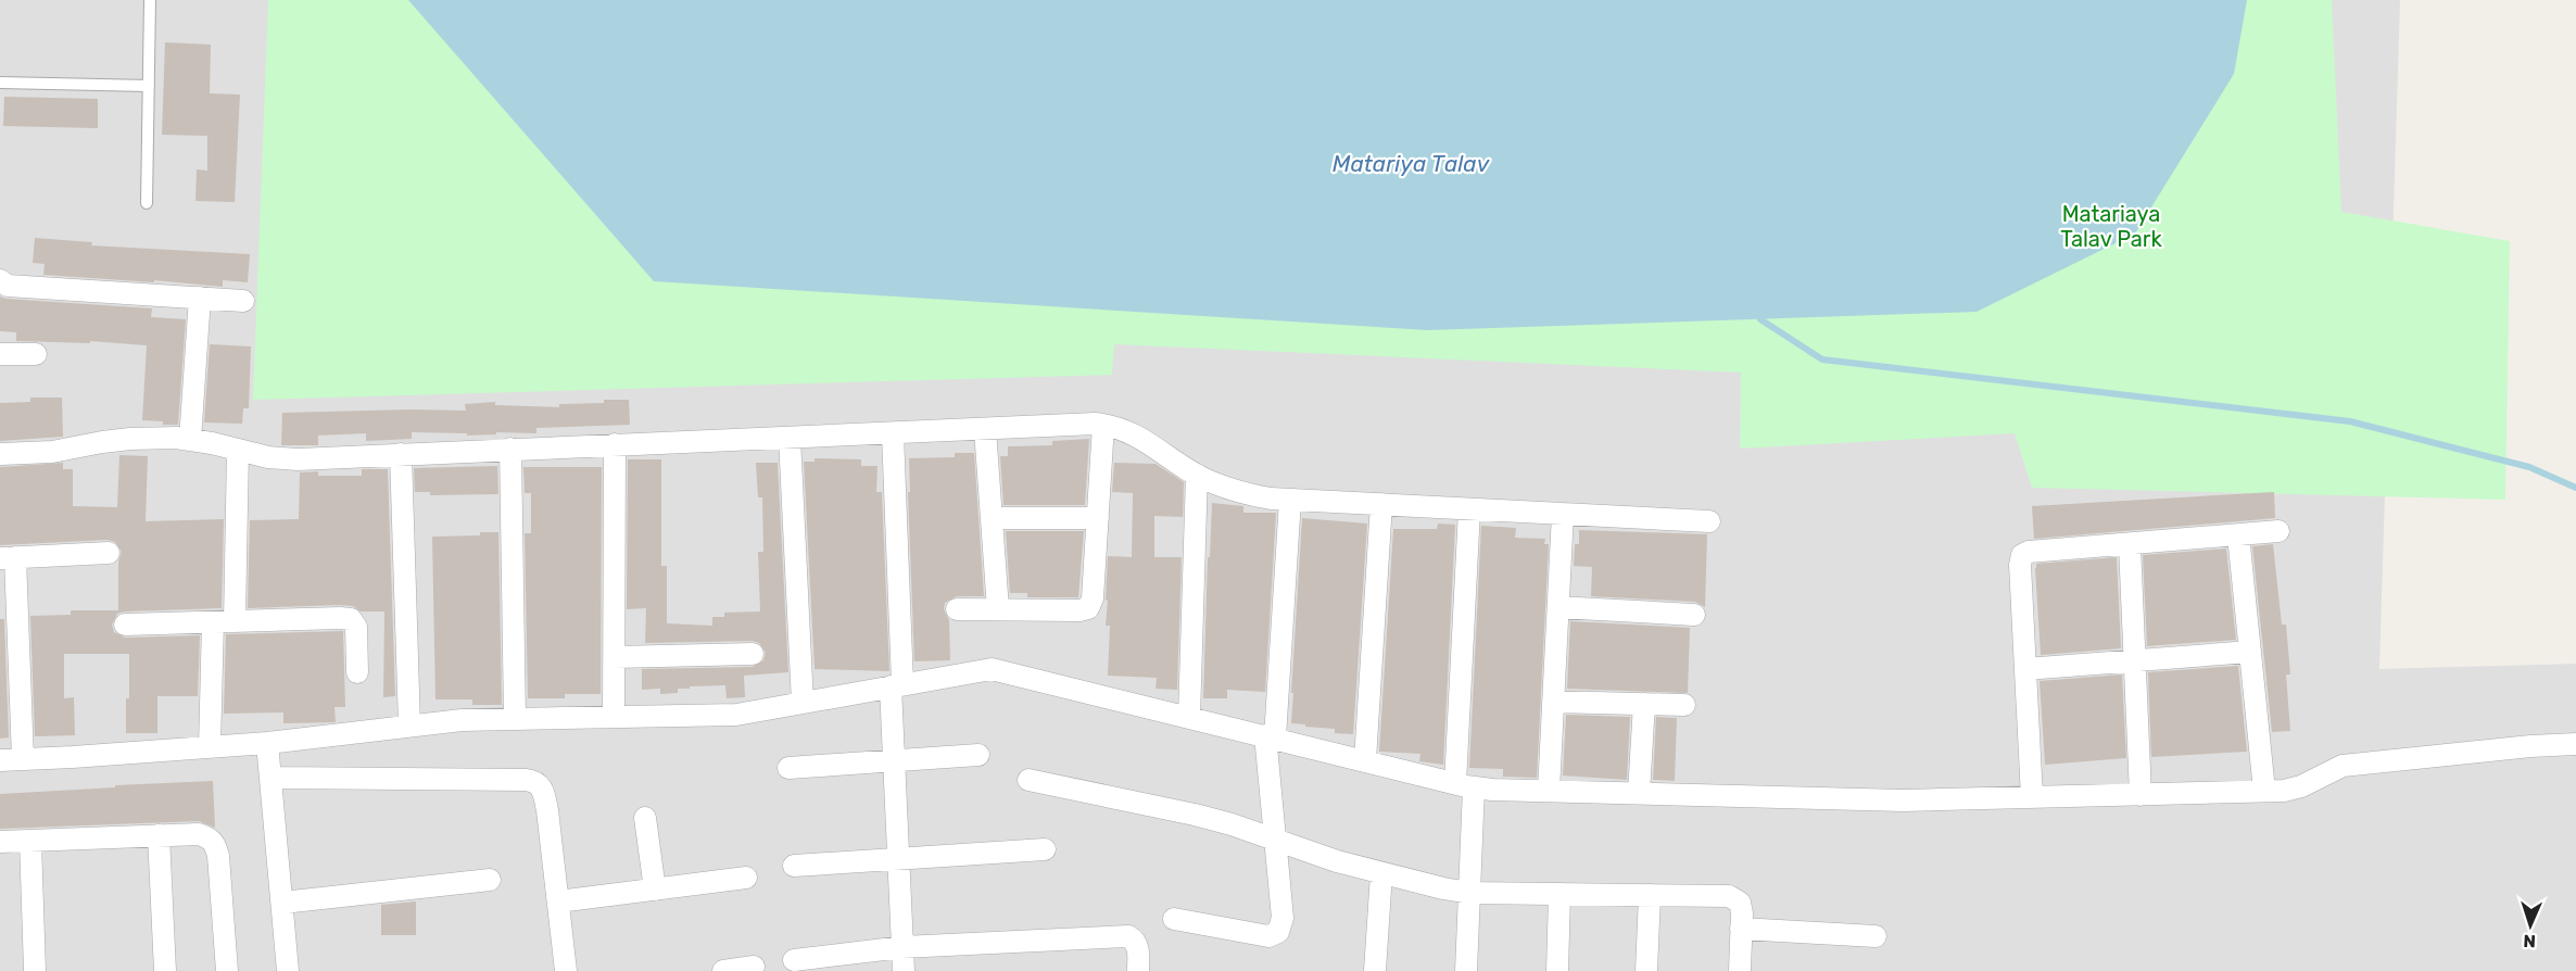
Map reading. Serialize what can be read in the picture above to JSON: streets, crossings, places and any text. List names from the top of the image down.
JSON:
{
  "water": ["Matariya Talav"],
  "parks": ["Matariaya Talav Park"],
  "north": "bottom"
}
